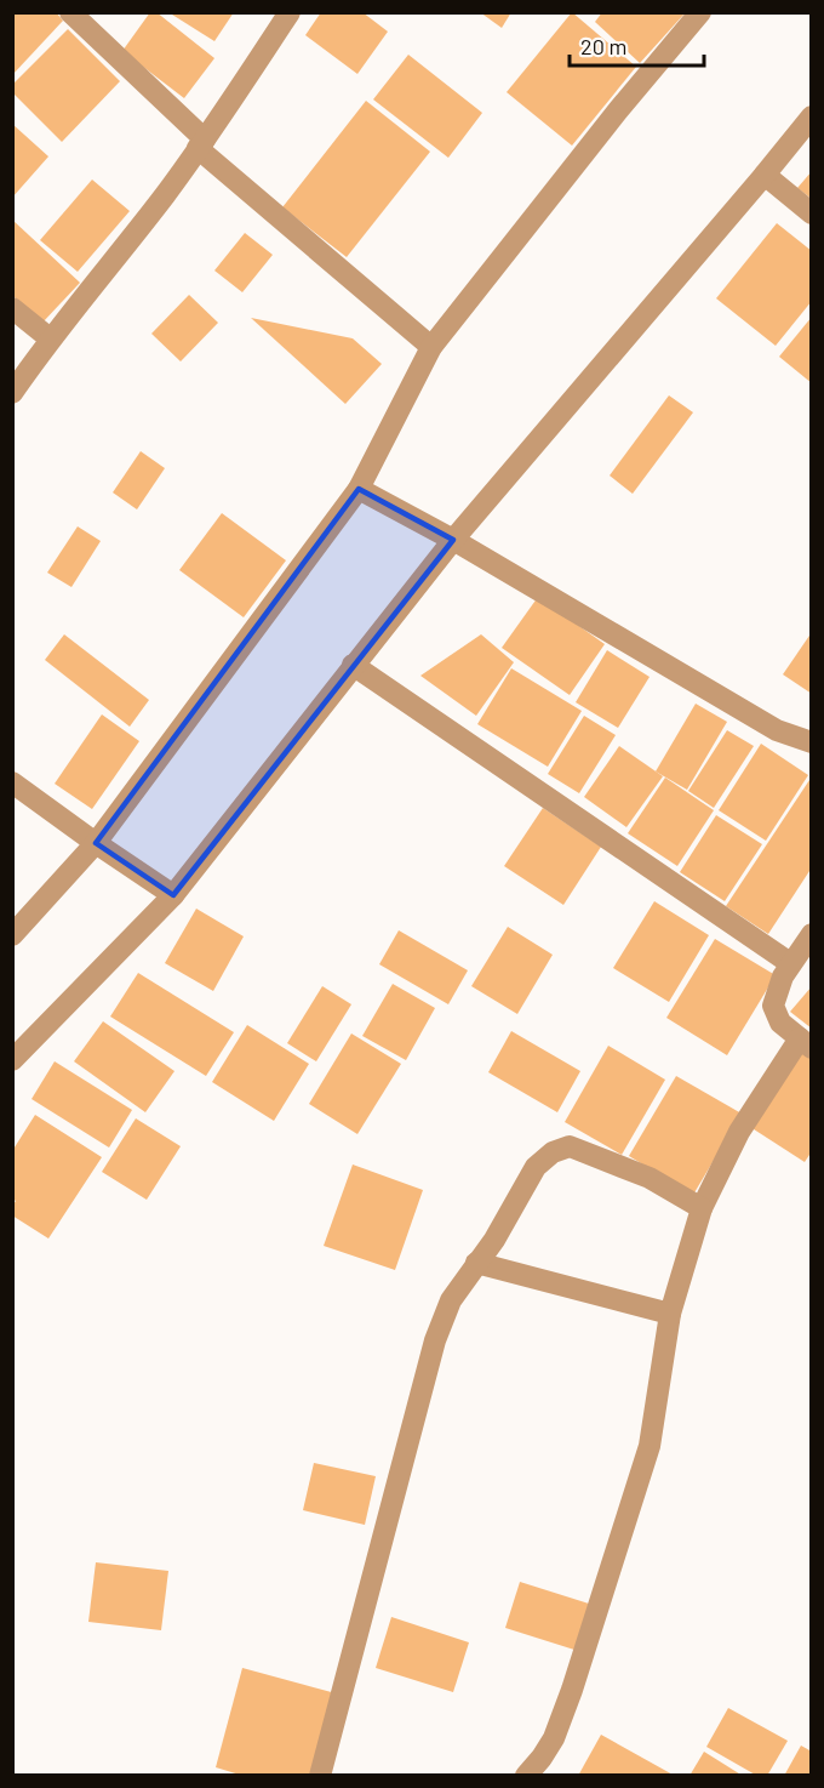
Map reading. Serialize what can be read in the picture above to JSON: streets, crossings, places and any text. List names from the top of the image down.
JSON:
{
  "scale_bar": "20 m"
}
